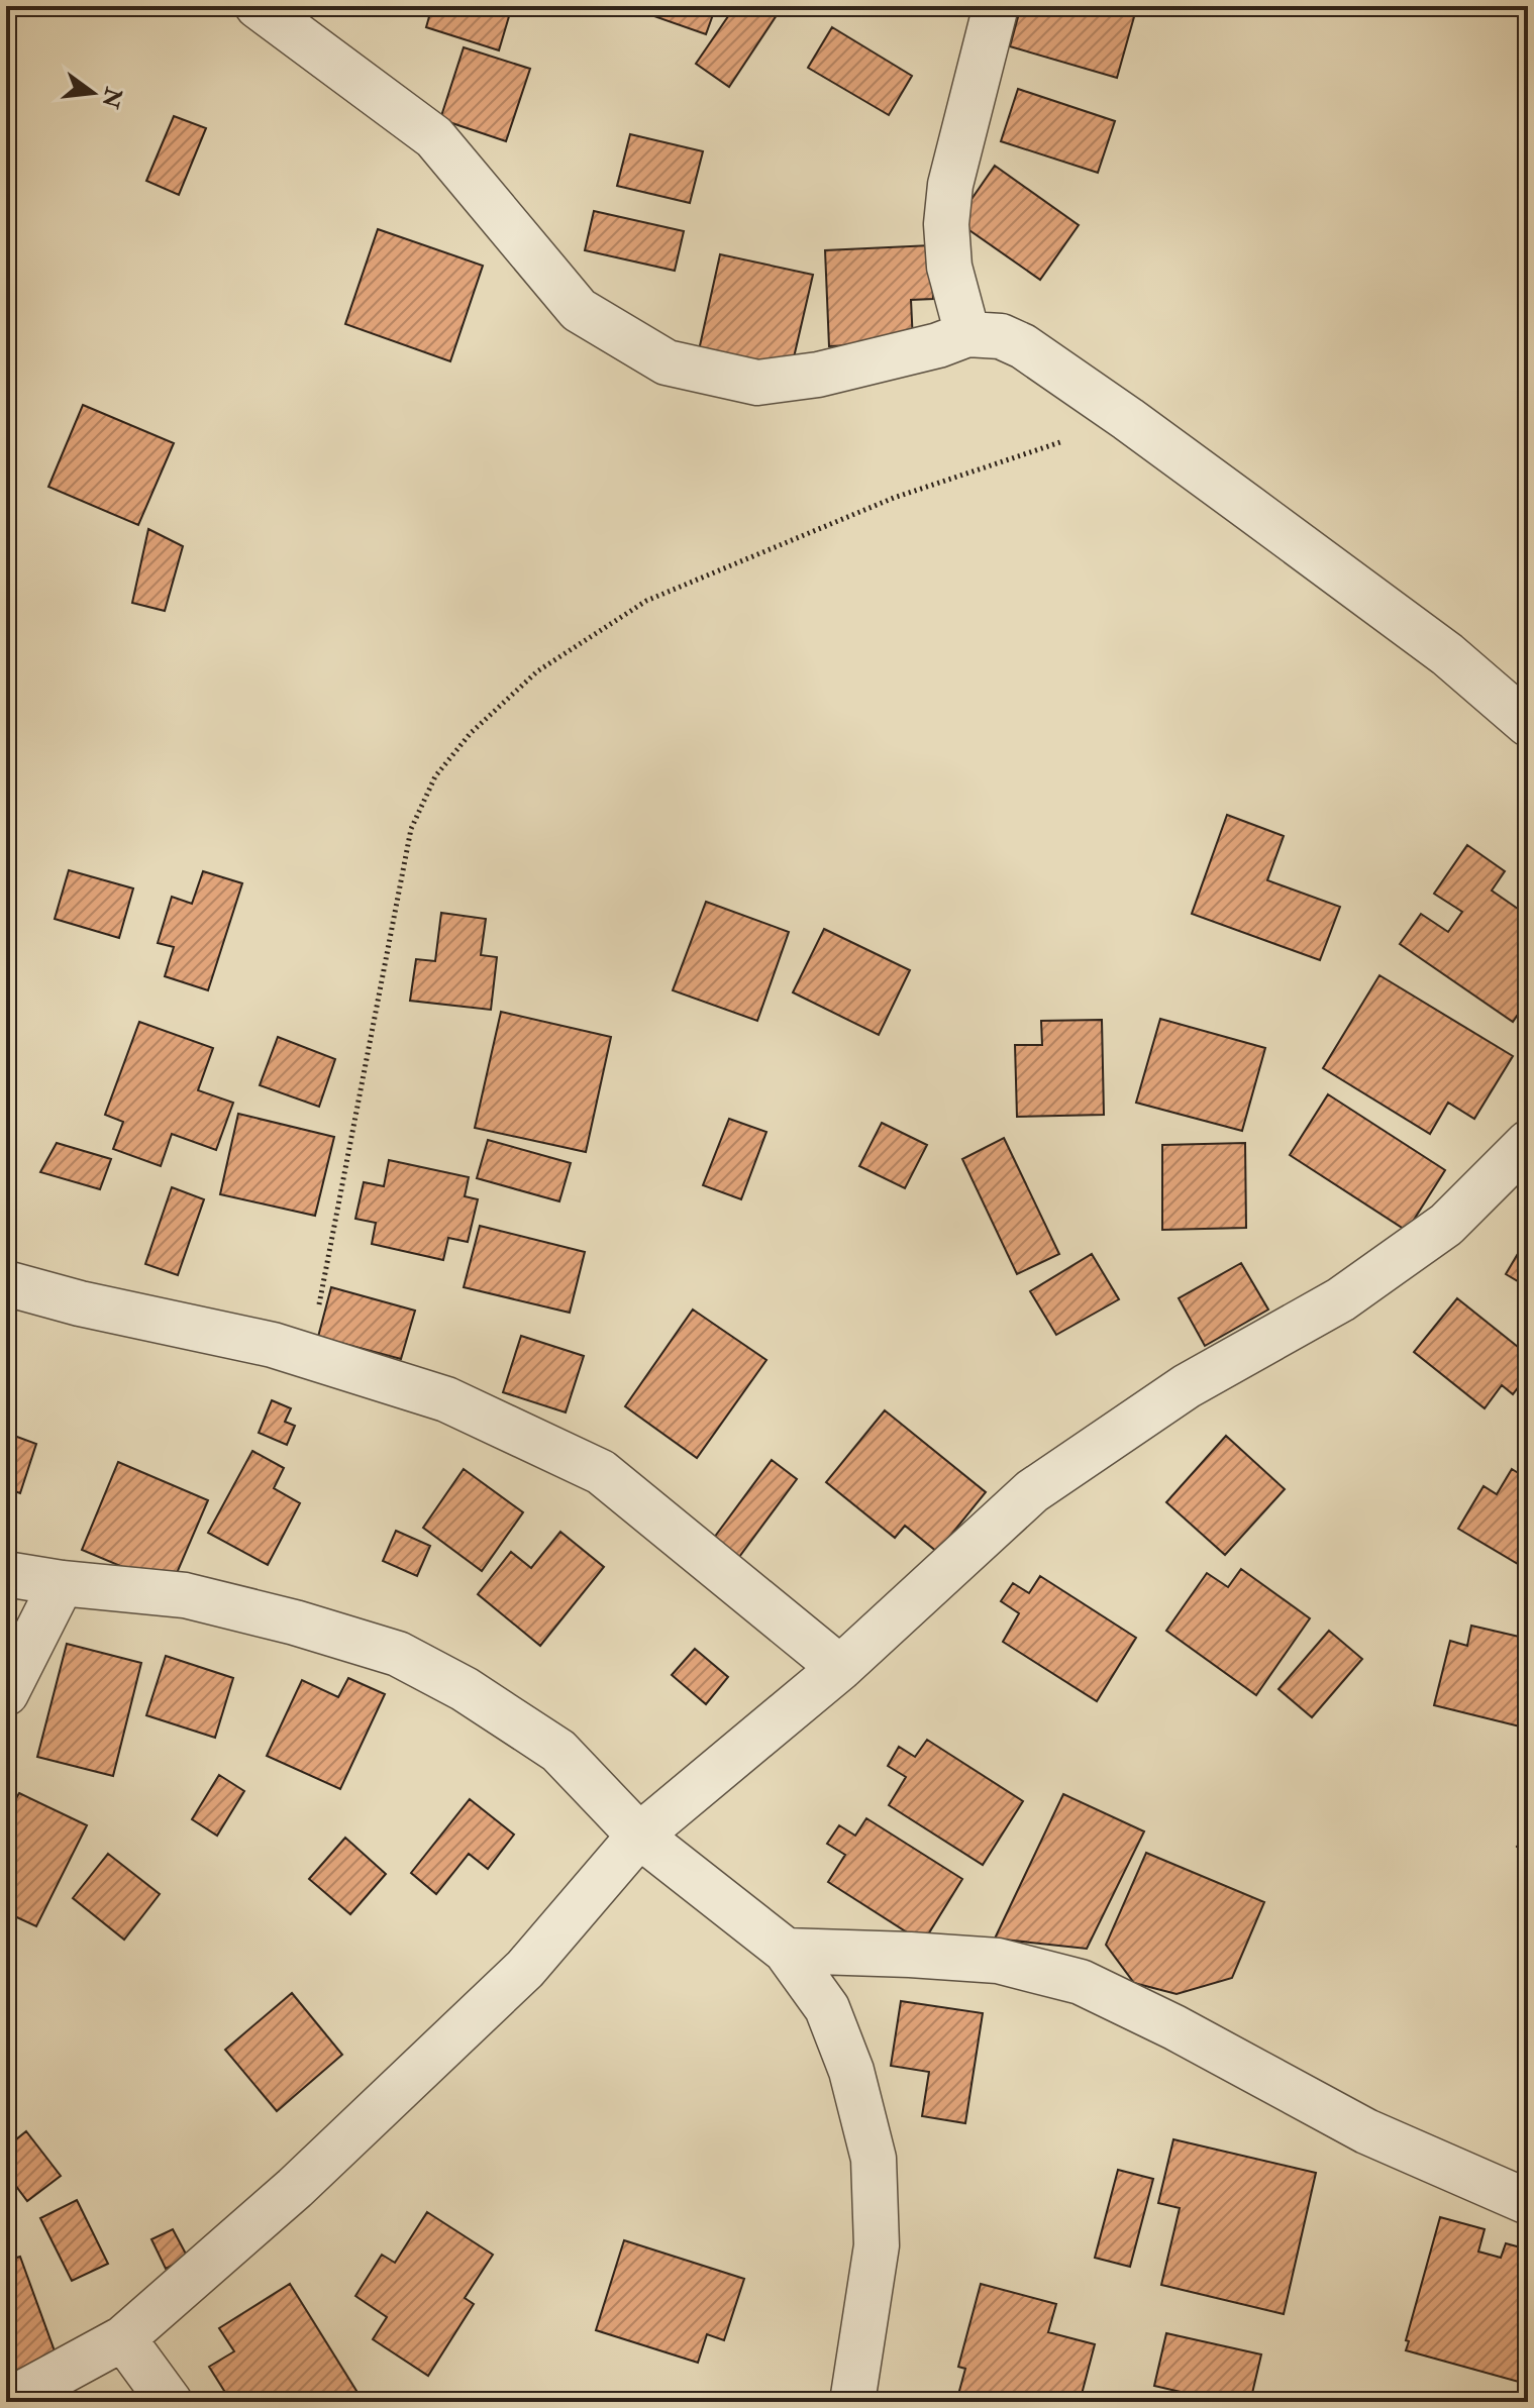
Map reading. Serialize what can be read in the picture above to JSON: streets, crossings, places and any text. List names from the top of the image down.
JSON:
{
  "north": "right"
}
